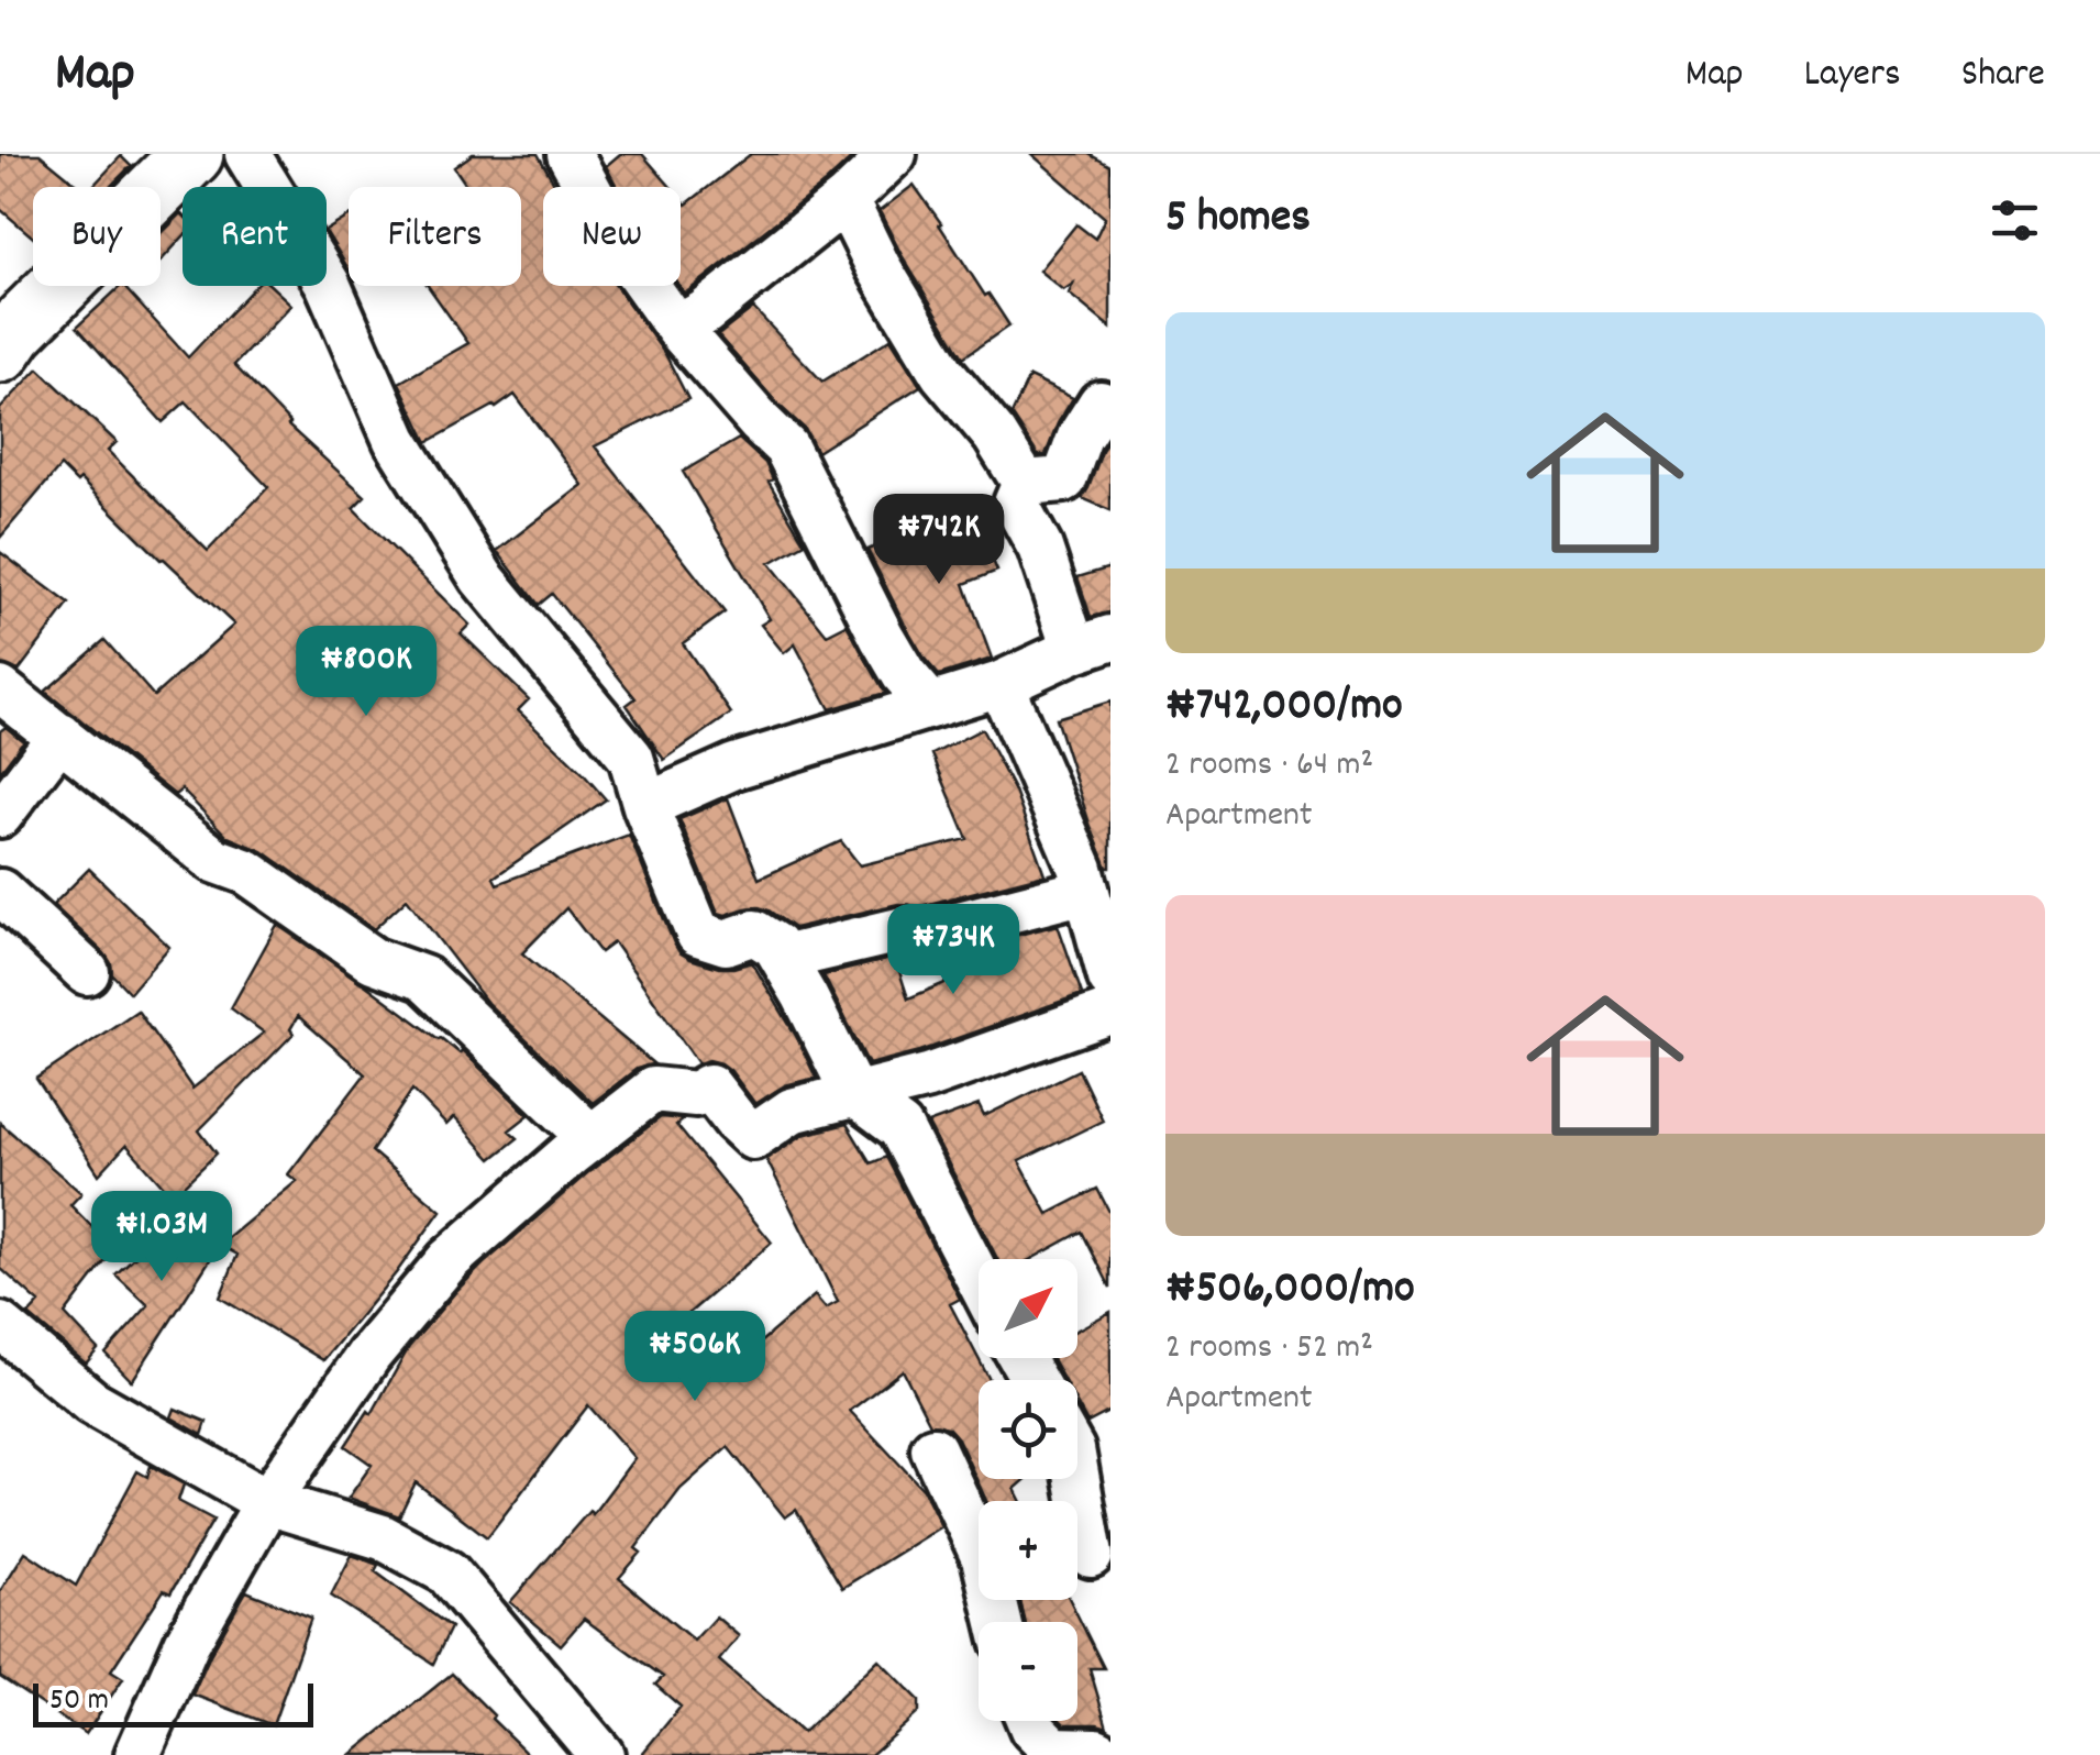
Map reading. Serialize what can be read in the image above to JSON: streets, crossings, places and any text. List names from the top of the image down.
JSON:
{
  "scale_bar": "50 m",
  "north": "top right",
  "page": {
    "header": "Map",
    "nav": ["Map", "Layers", "Share"],
    "heading": "5 homes",
    "chip": [
      "Buy",
      "Rent",
      "Filters",
      "New"
    ],
    "list": [
      {
        "name": "₦742,000/mo",
        "note": "2 rooms · 64 m² · Apartment"
      },
      {
        "name": "₦506,000/mo",
        "note": "2 rooms · 52 m² · Apartment"
      }
    ],
    "price": [
      "₦742K",
      "₦800K",
      "₦734K",
      "₦1.03M",
      "₦506K"
    ],
    "map_buttons": ["+", "−"],
    "scale": "50 m"
  }
}
